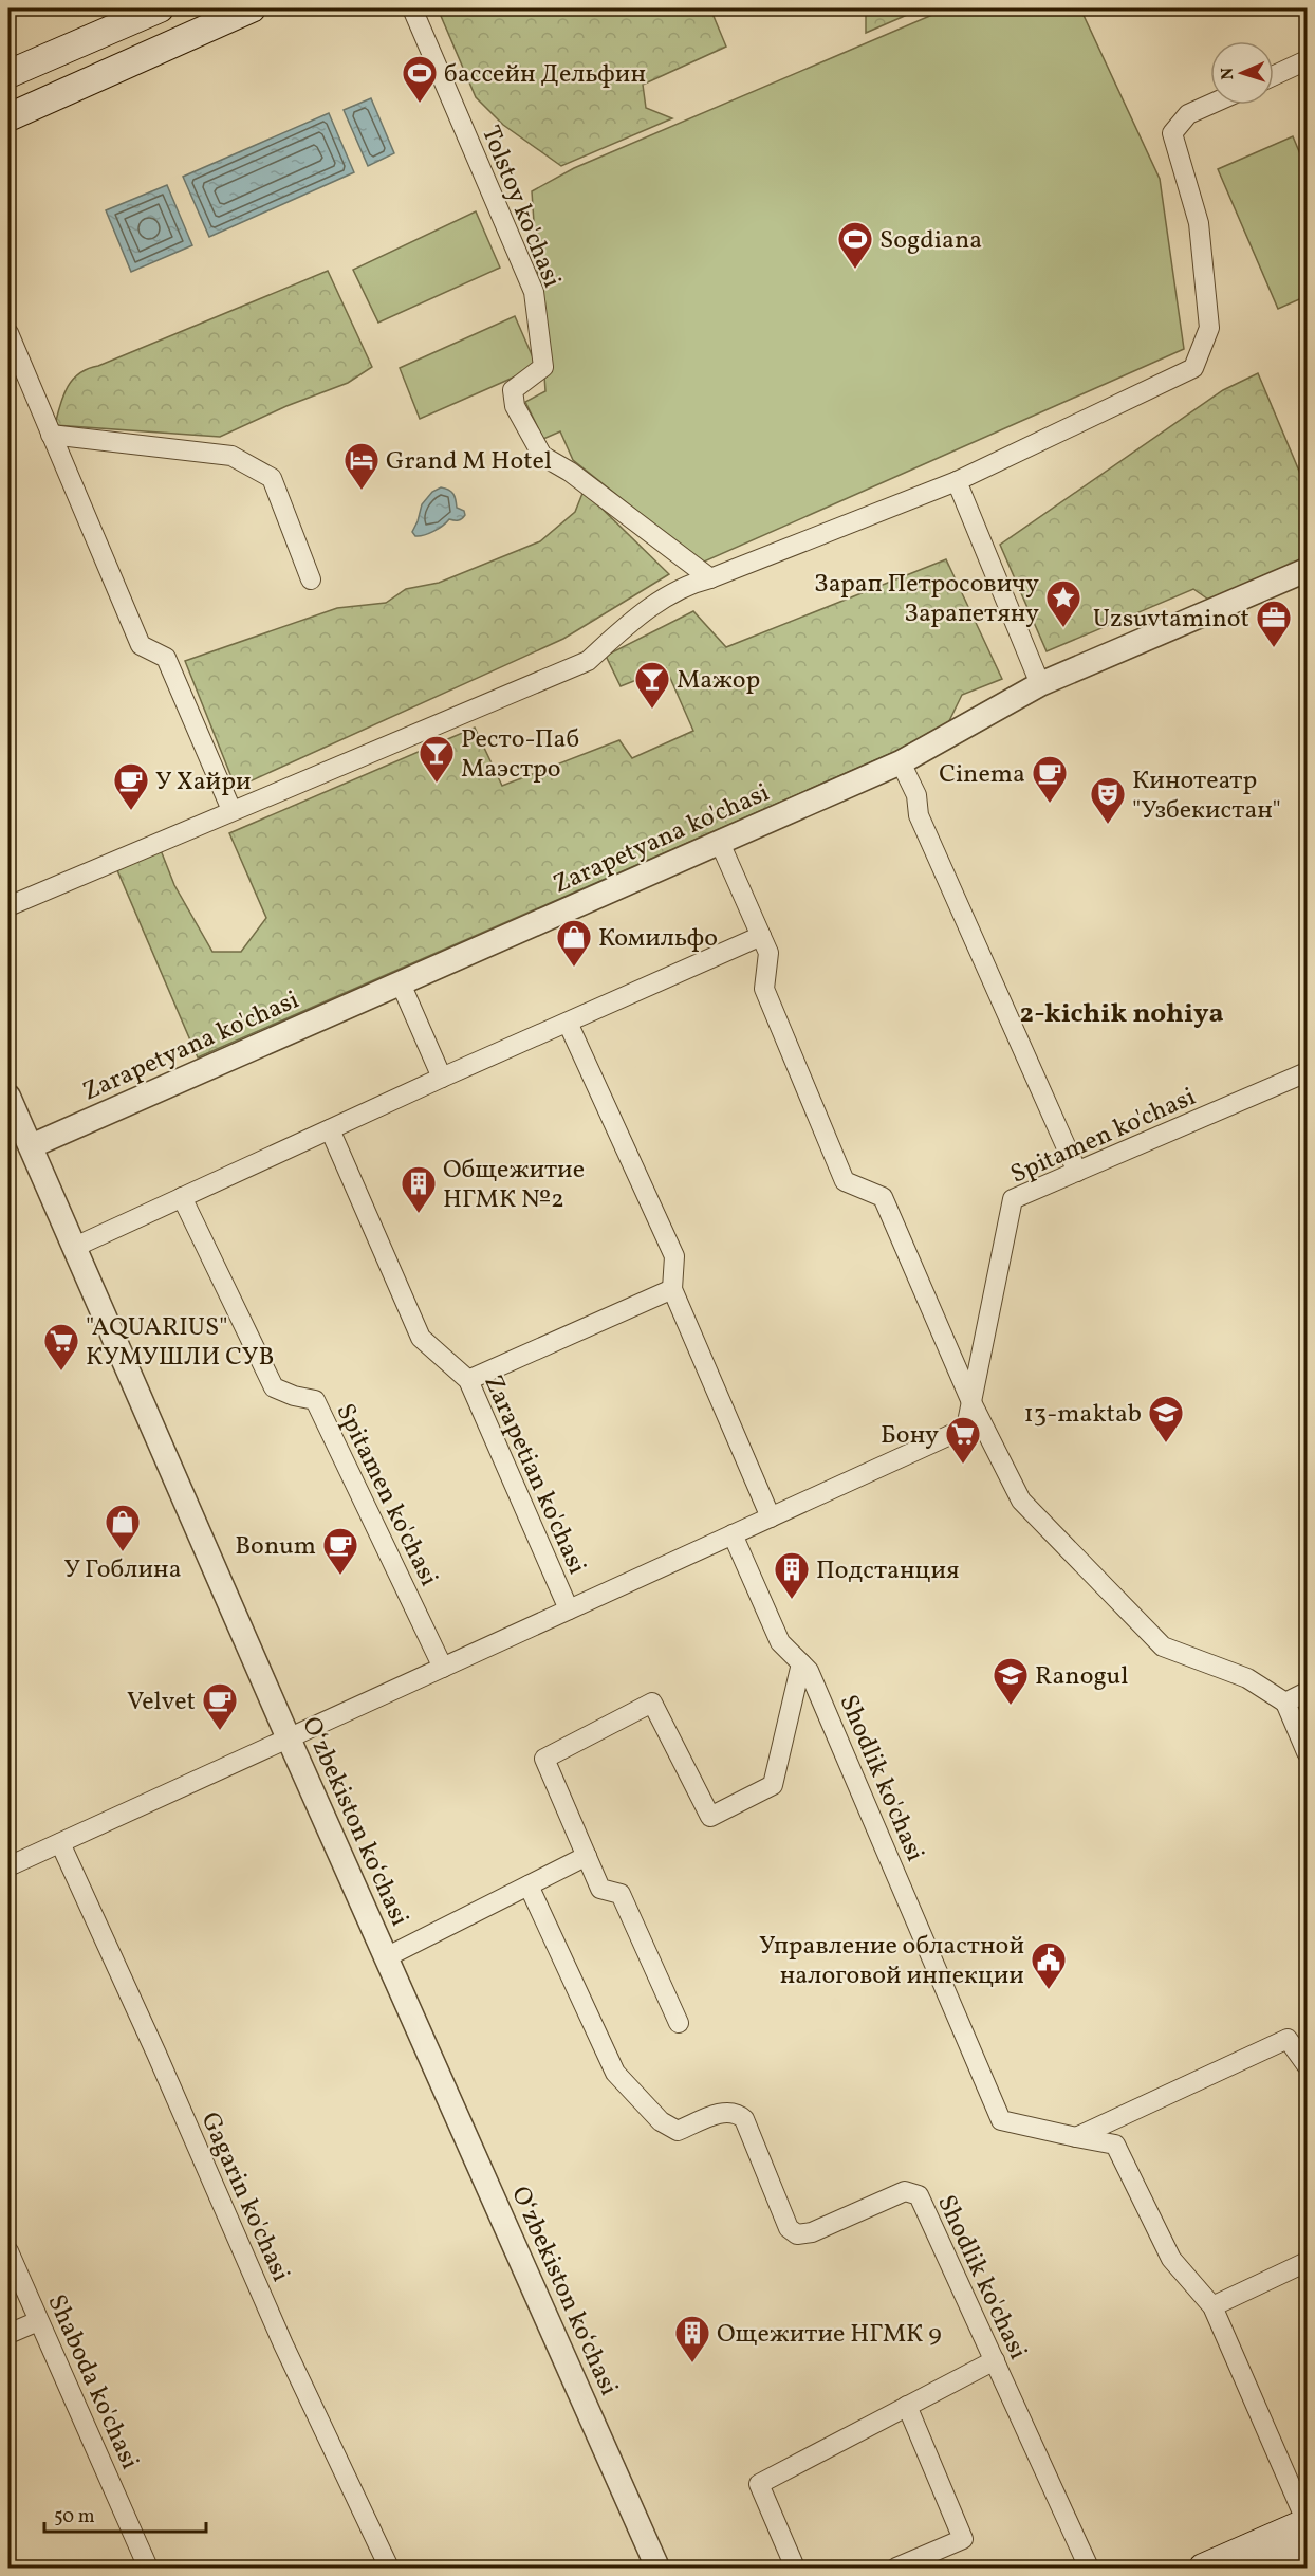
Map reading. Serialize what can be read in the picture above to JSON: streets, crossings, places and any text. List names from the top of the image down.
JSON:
{
  "streets": {
    "street": [
      "Tolstoy ko'chasi",
      "Zarapetyana ko'chasi",
      "Spitamen ko'chasi",
      "Zarapetian ko'chasi",
      "Shodlik ko'chasi",
      "O‘zbekiston ko‘chasi",
      "Gagarin ko'chasi",
      "Shaboda ko'chasi"
    ]
  },
  "crossings": [
    ["Zarapetyana ko'chasi", "O‘zbekiston ko‘chasi"],
    ["Spitamen ko'chasi", "Zarapetian ko'chasi"],
    ["Spitamen ko'chasi", "Shodlik ko'chasi"],
    ["Spitamen ko'chasi", "O‘zbekiston ko‘chasi"],
    ["Spitamen ko'chasi", "Gagarin ko'chasi"]
  ],
  "districts": ["2-kichik nohiya"],
  "places": {
    "sports": ["бассейн Дельфин", "Sogdiana"],
    "hotel": ["Grand M Hotel"],
    "place": ["Зарап Петросовичу Зарапетяну"],
    "office": ["Uzsuvtaminot"],
    "bar": ["Мажор", "Ресто-Паб Маэстро"],
    "cafe": [
      "Cinema",
      "У Хайри",
      "Bonum",
      "Velvet"
    ],
    "theatre": ["Кинотеатр \"Узбекистан\""],
    "shop": ["Комильфо", "У Гоблина"],
    "building": ["Общежитие НГМК №2", "Подстанция", "Ощежитие НГМК 9"],
    "supermarket": ["\"AQUARIUS\" КУМУШЛИ СУВ", "Бону"],
    "school or university": ["13-maktab", "Ranogul"],
    "public building": ["Управление областной налоговой инпекции"]
  },
  "scale_bar": "50 m",
  "north": "left"
}
